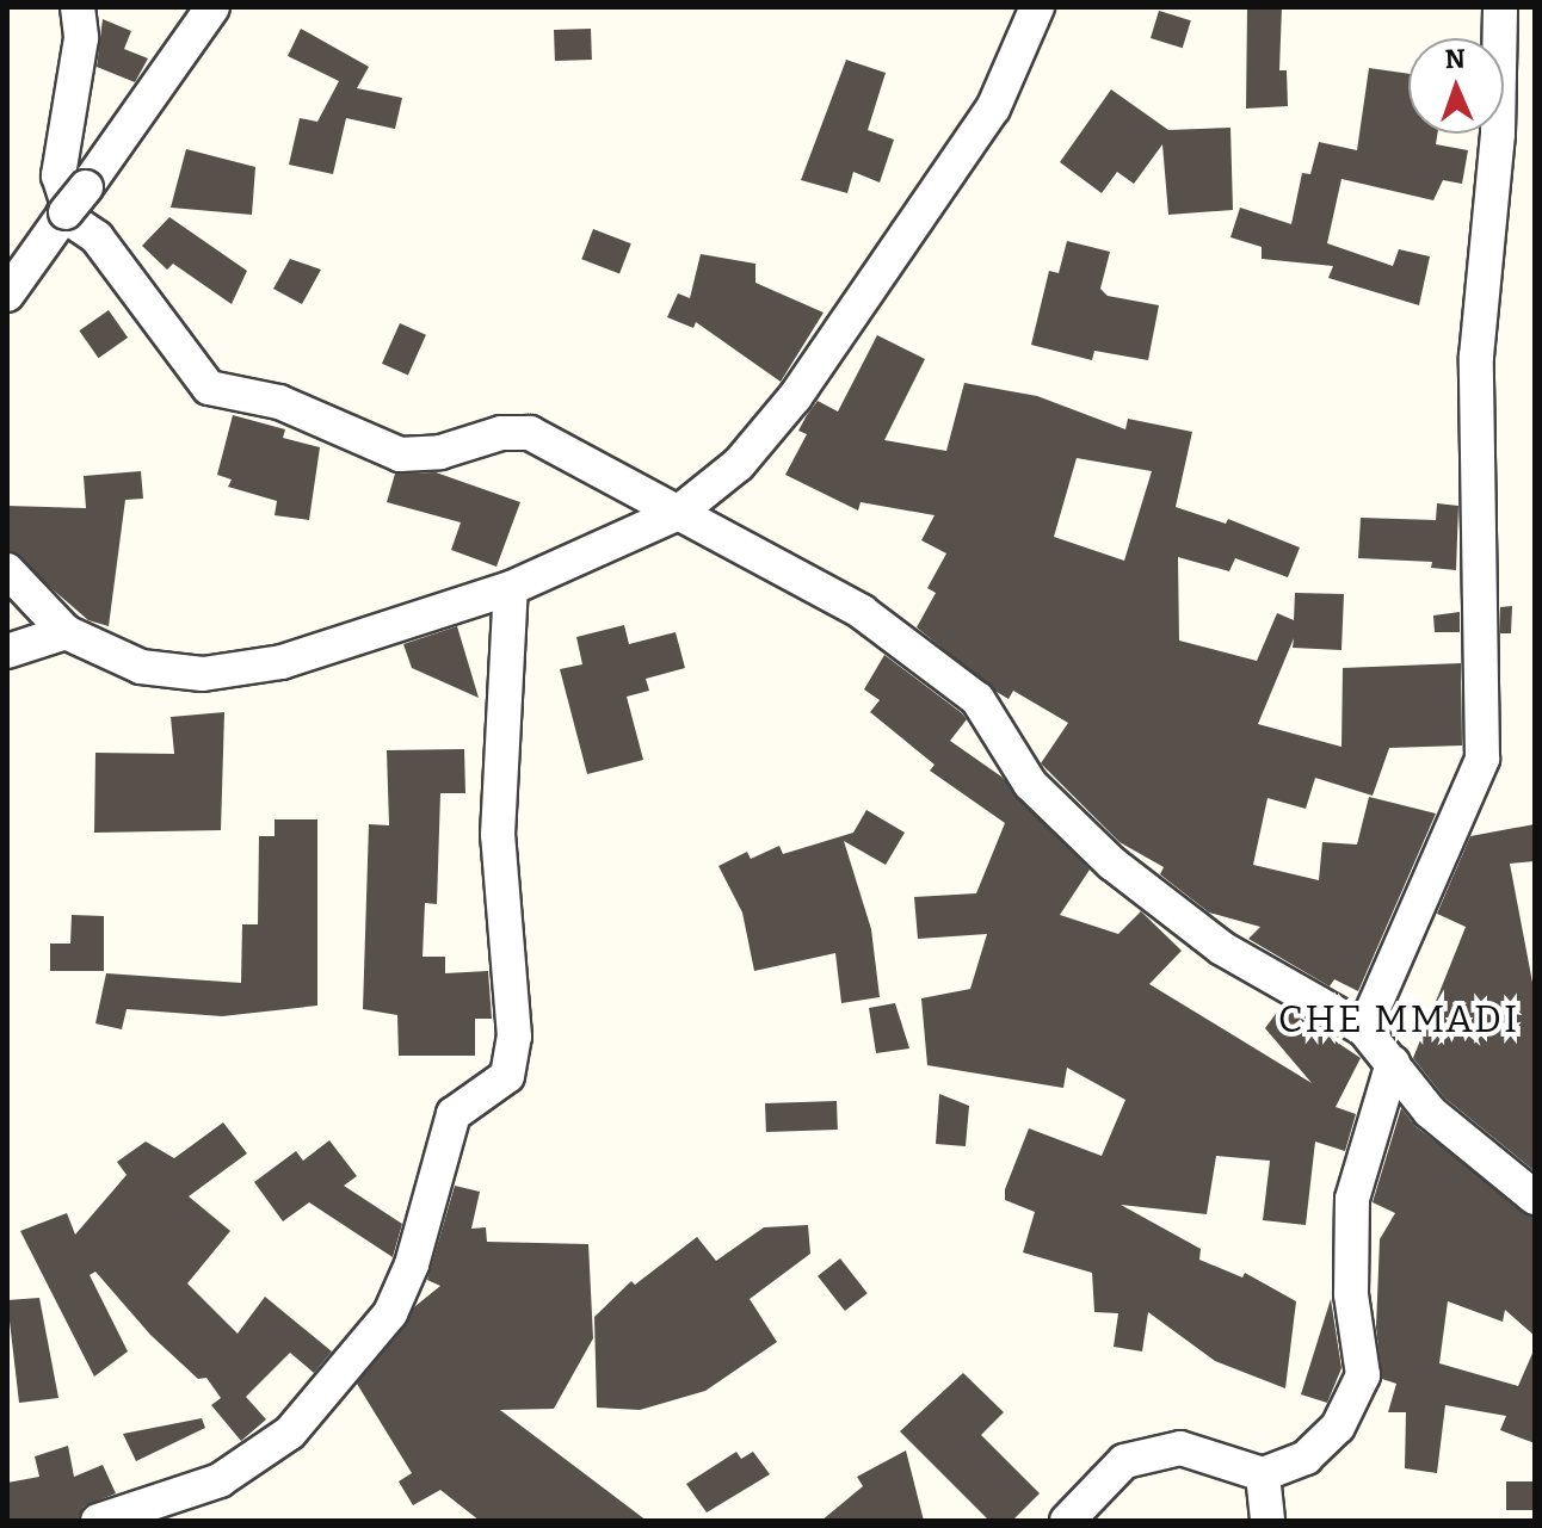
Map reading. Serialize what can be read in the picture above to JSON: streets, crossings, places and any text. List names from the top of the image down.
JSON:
{
  "districts": ["CHE MMADI"],
  "north": "top"
}
